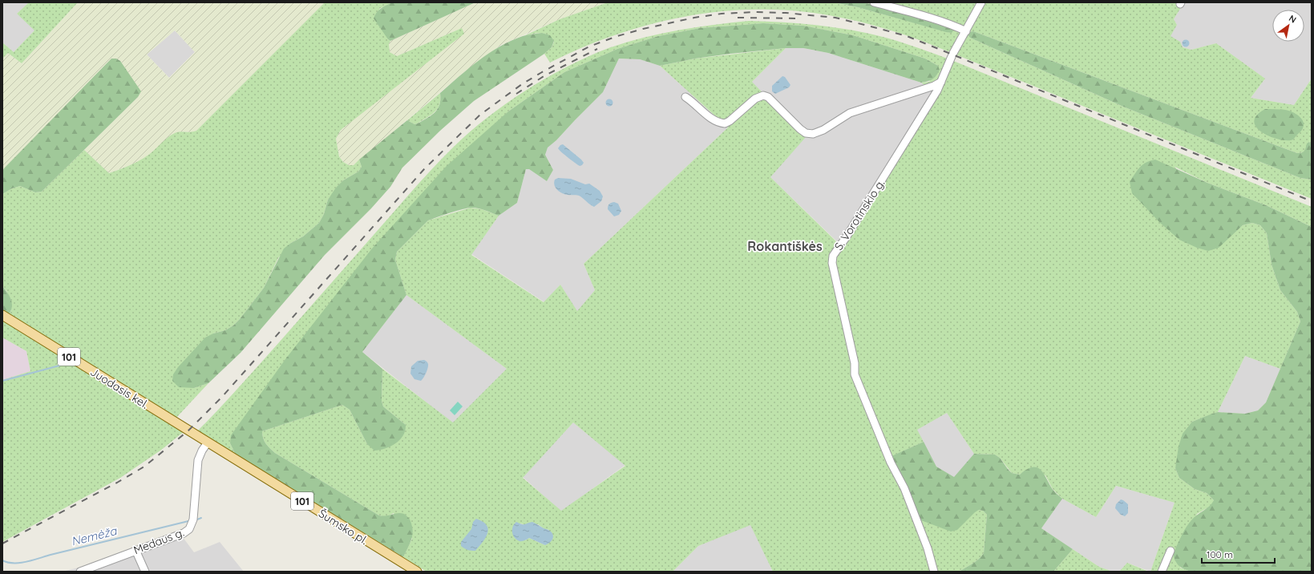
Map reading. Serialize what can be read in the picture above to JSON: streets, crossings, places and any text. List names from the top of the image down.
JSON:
{
  "streets": {
    "main road": ["101", "Juodasis kel.", "Šumsko pl."],
    "street": ["S. Vorotinskio g.", "Medaus g."]
  },
  "crossings": [
    ["Juodasis kel.", "Šumsko pl."],
    ["Šumsko pl.", "Medaus g."]
  ],
  "districts": ["Rokantiškės"],
  "water": ["Nemėža"],
  "scale_bar": "100 m",
  "north": "top right"
}
